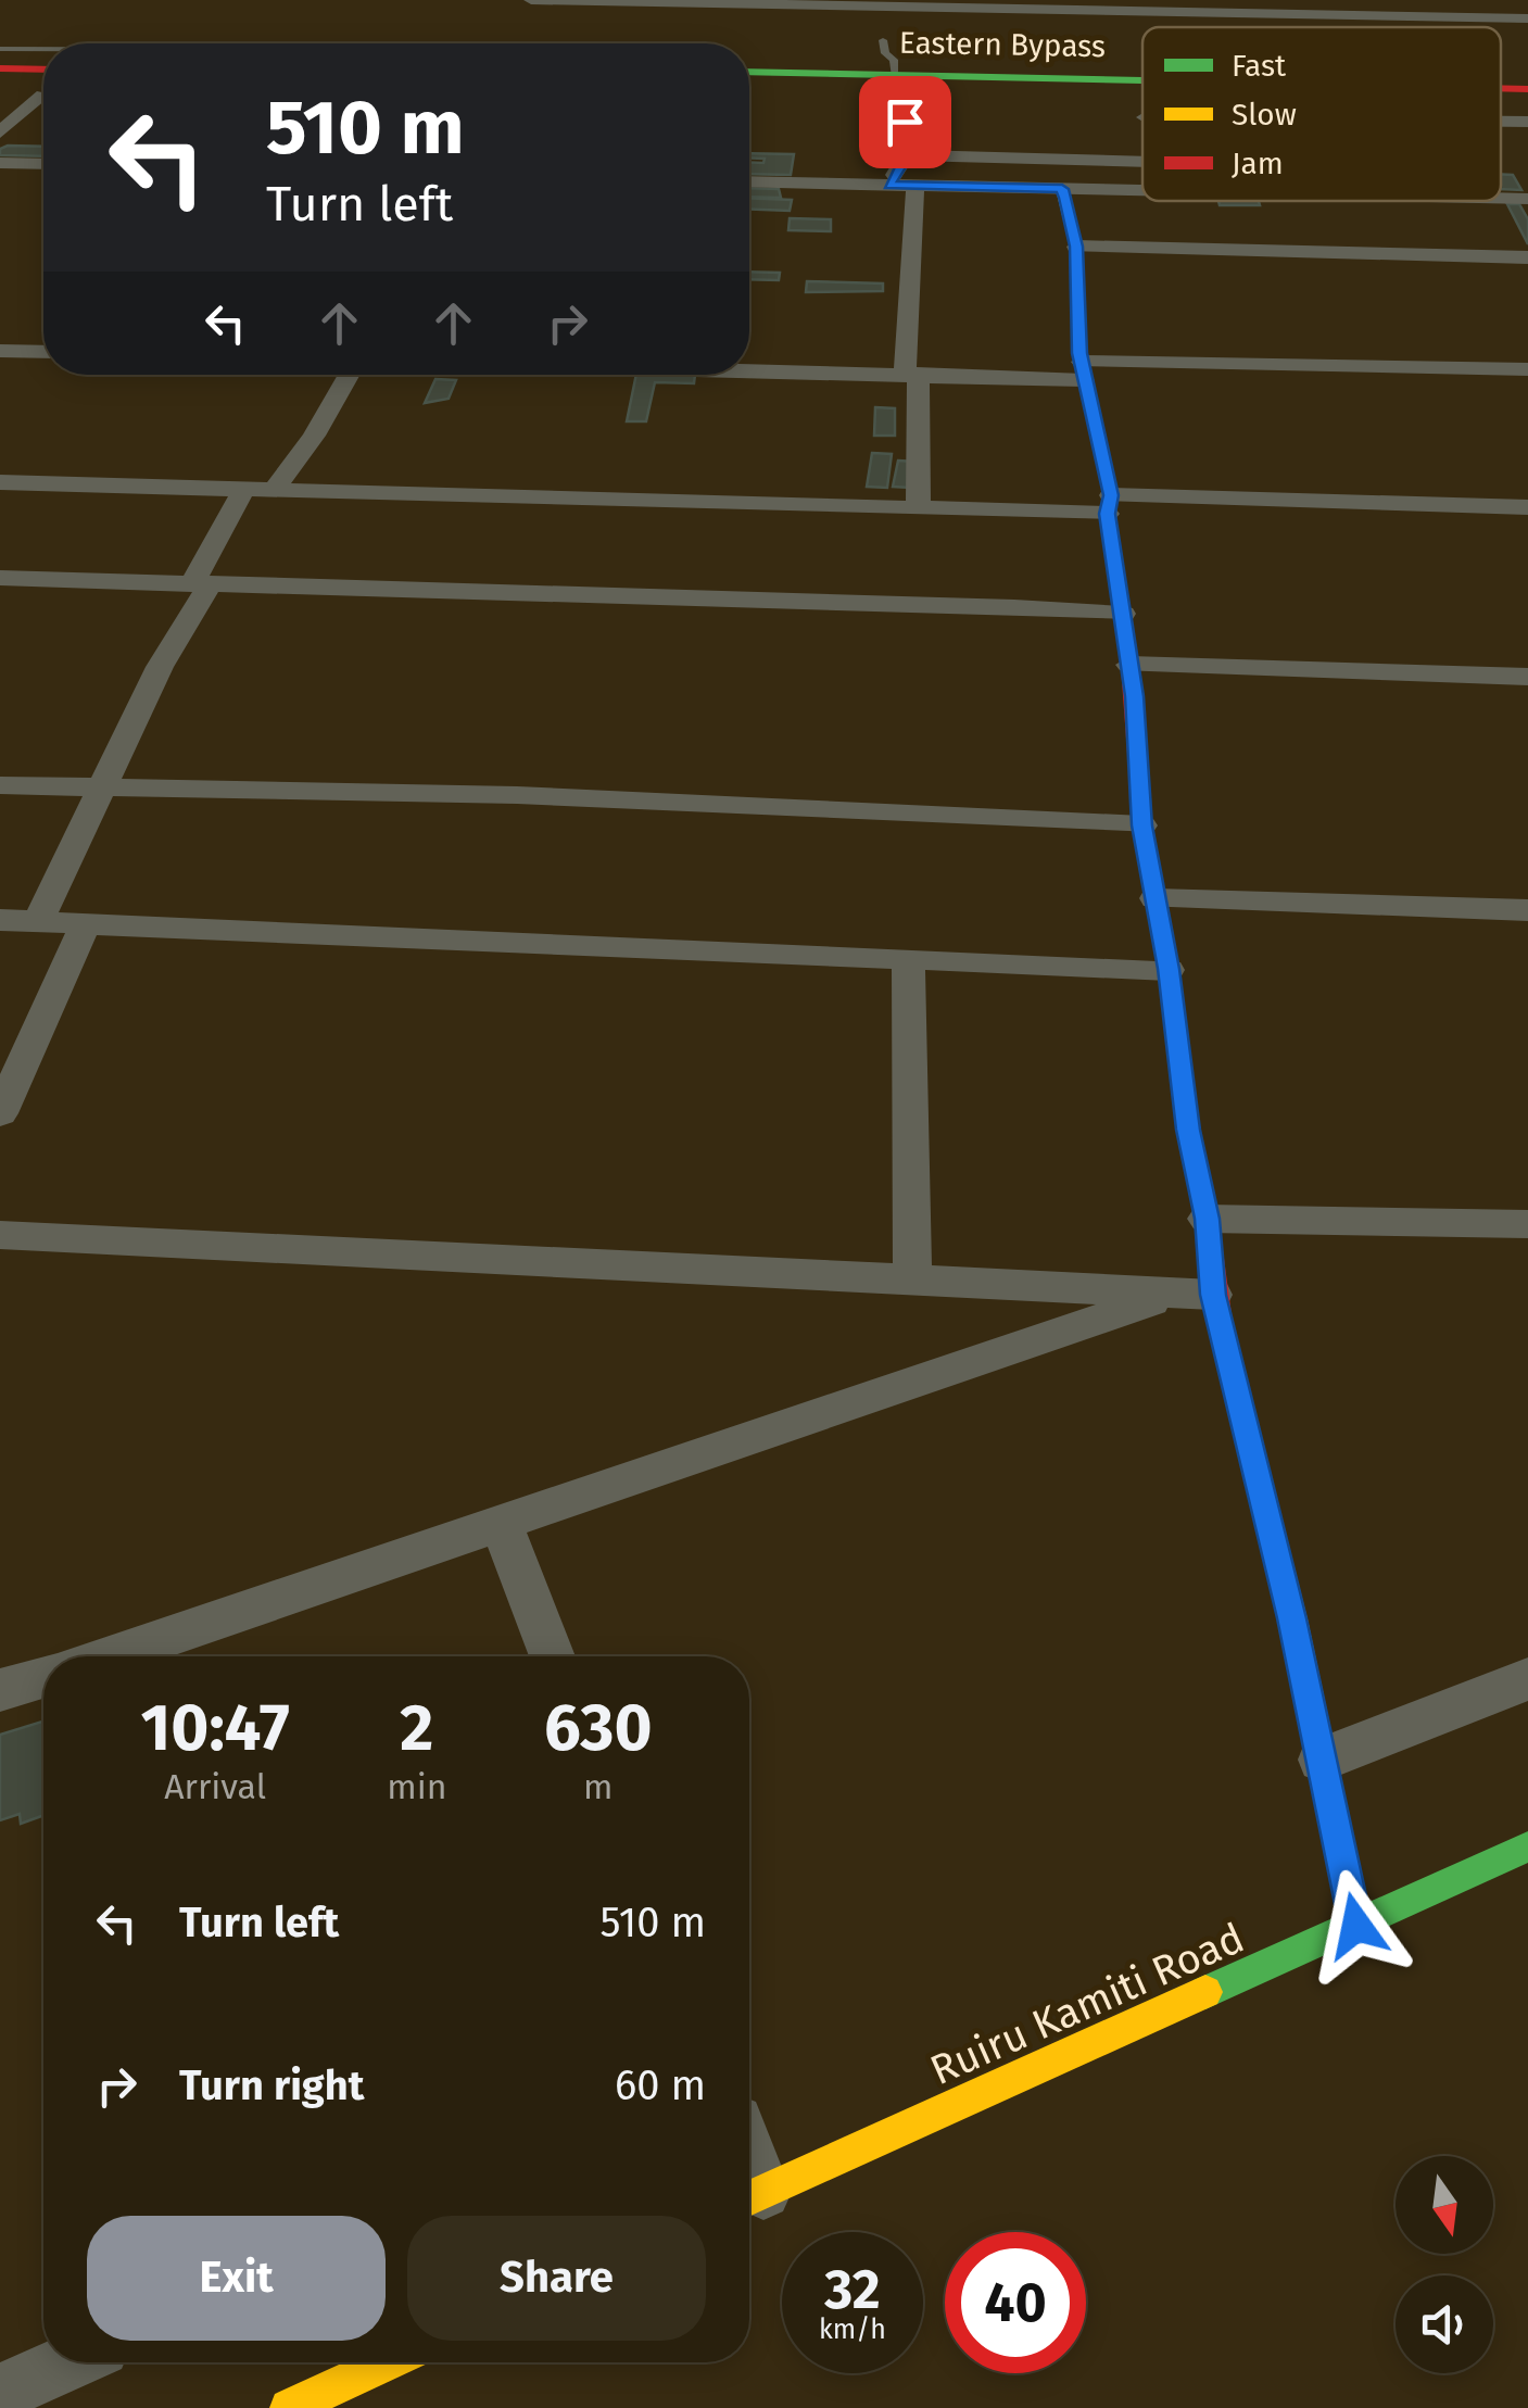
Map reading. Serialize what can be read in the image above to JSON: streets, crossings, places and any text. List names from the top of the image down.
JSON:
{
  "streets": {
    "main road": ["Eastern Bypass", "Ruiru Kamiti Road"]
  },
  "legend": ["Fast", "Slow", "Jam"],
  "north": "bottom",
  "page": {
    "turn": ["510 m", "Turn left"],
    "eta": [
      "10:47",
      "Arrival",
      "2",
      "min",
      "630",
      "m"
    ],
    "list": [
      {
        "name": "Turn left",
        "value": "510 m"
      },
      {
        "name": "Turn right",
        "value": "60 m"
      }
    ],
    "buttons": ["Exit", "Share"],
    "speed": "32 km/h",
    "limit": "40"
  }
}
